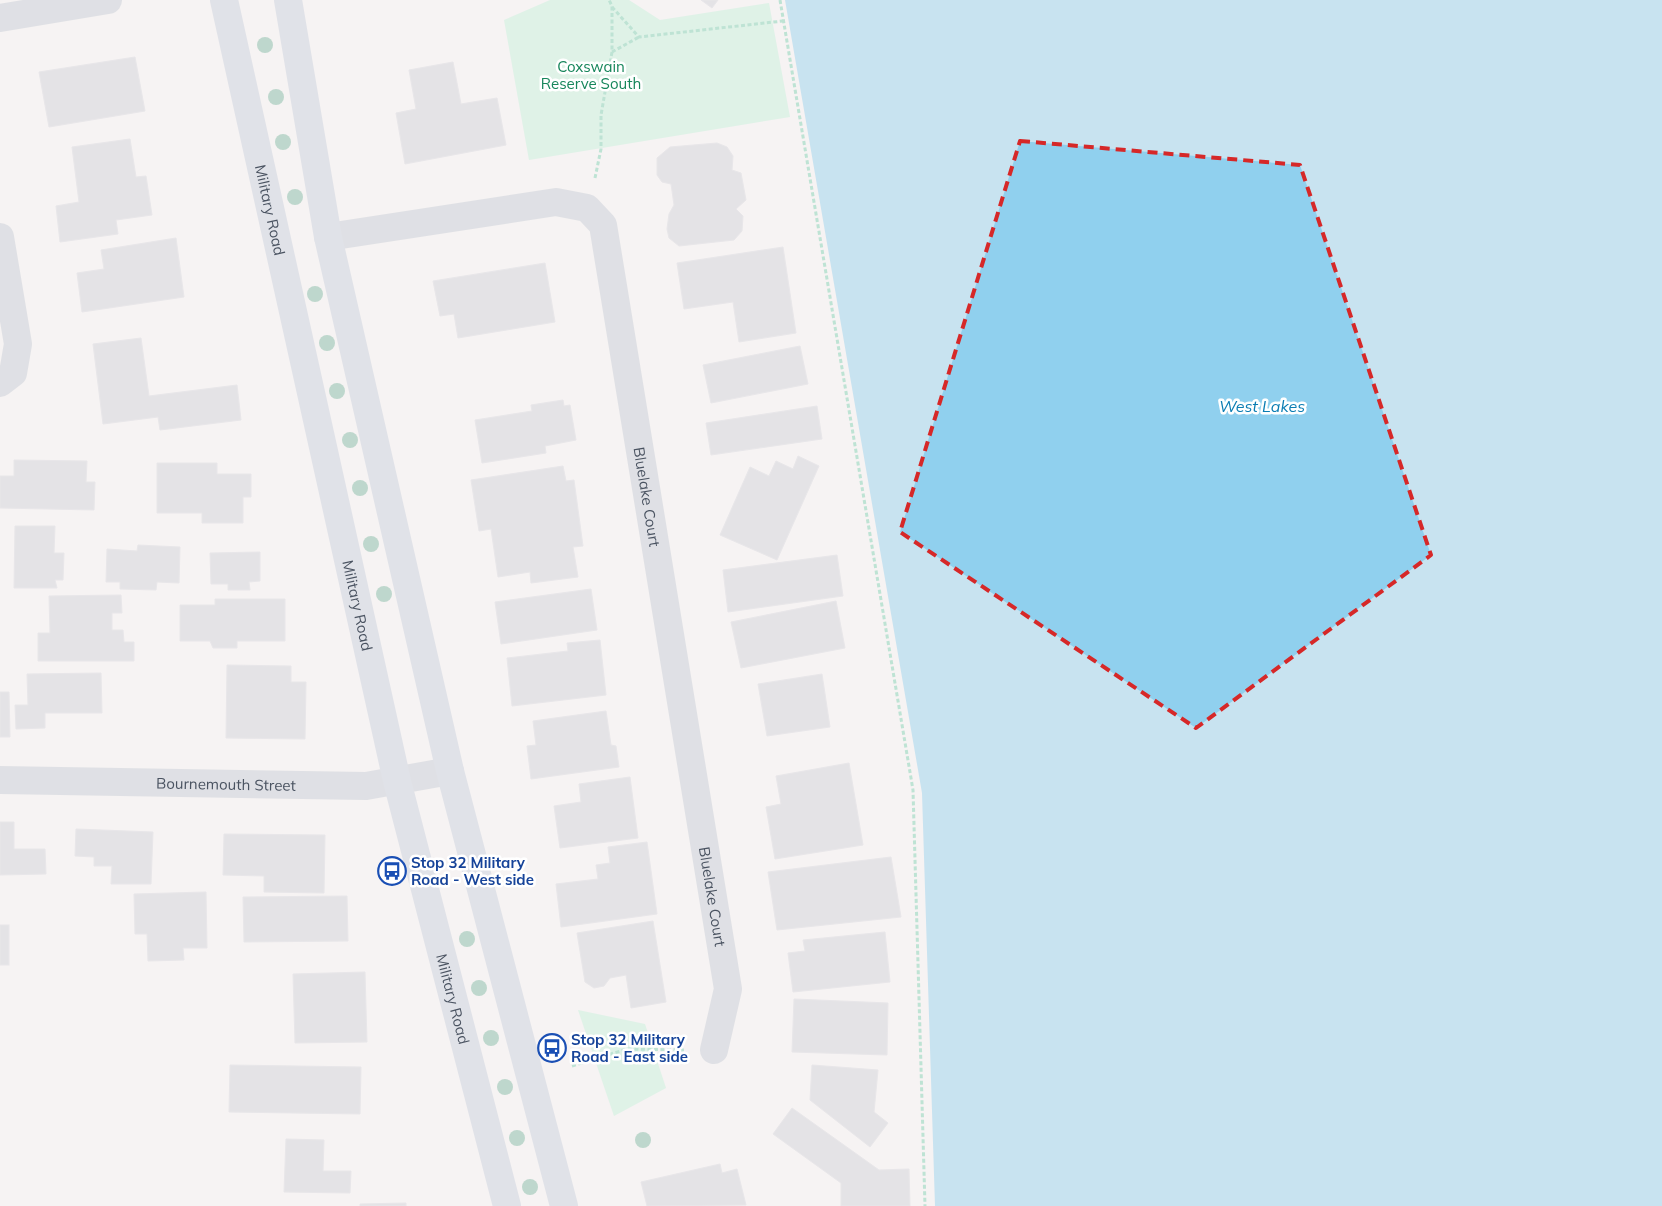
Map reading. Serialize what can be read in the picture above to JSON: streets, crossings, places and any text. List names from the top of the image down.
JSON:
{
  "streets": {
    "main road": ["Military Road"],
    "street": ["Bluelake Court", "Bournemouth Street"]
  },
  "crossings": [
    ["Military Road", "Bournemouth Street"]
  ],
  "water": ["West Lakes"],
  "parks": ["Coxswain Reserve South"],
  "places": {
    "bus stop": ["Stop 32 Military Road - West side", "Stop 32 Military Road - East side"]
  }
}
